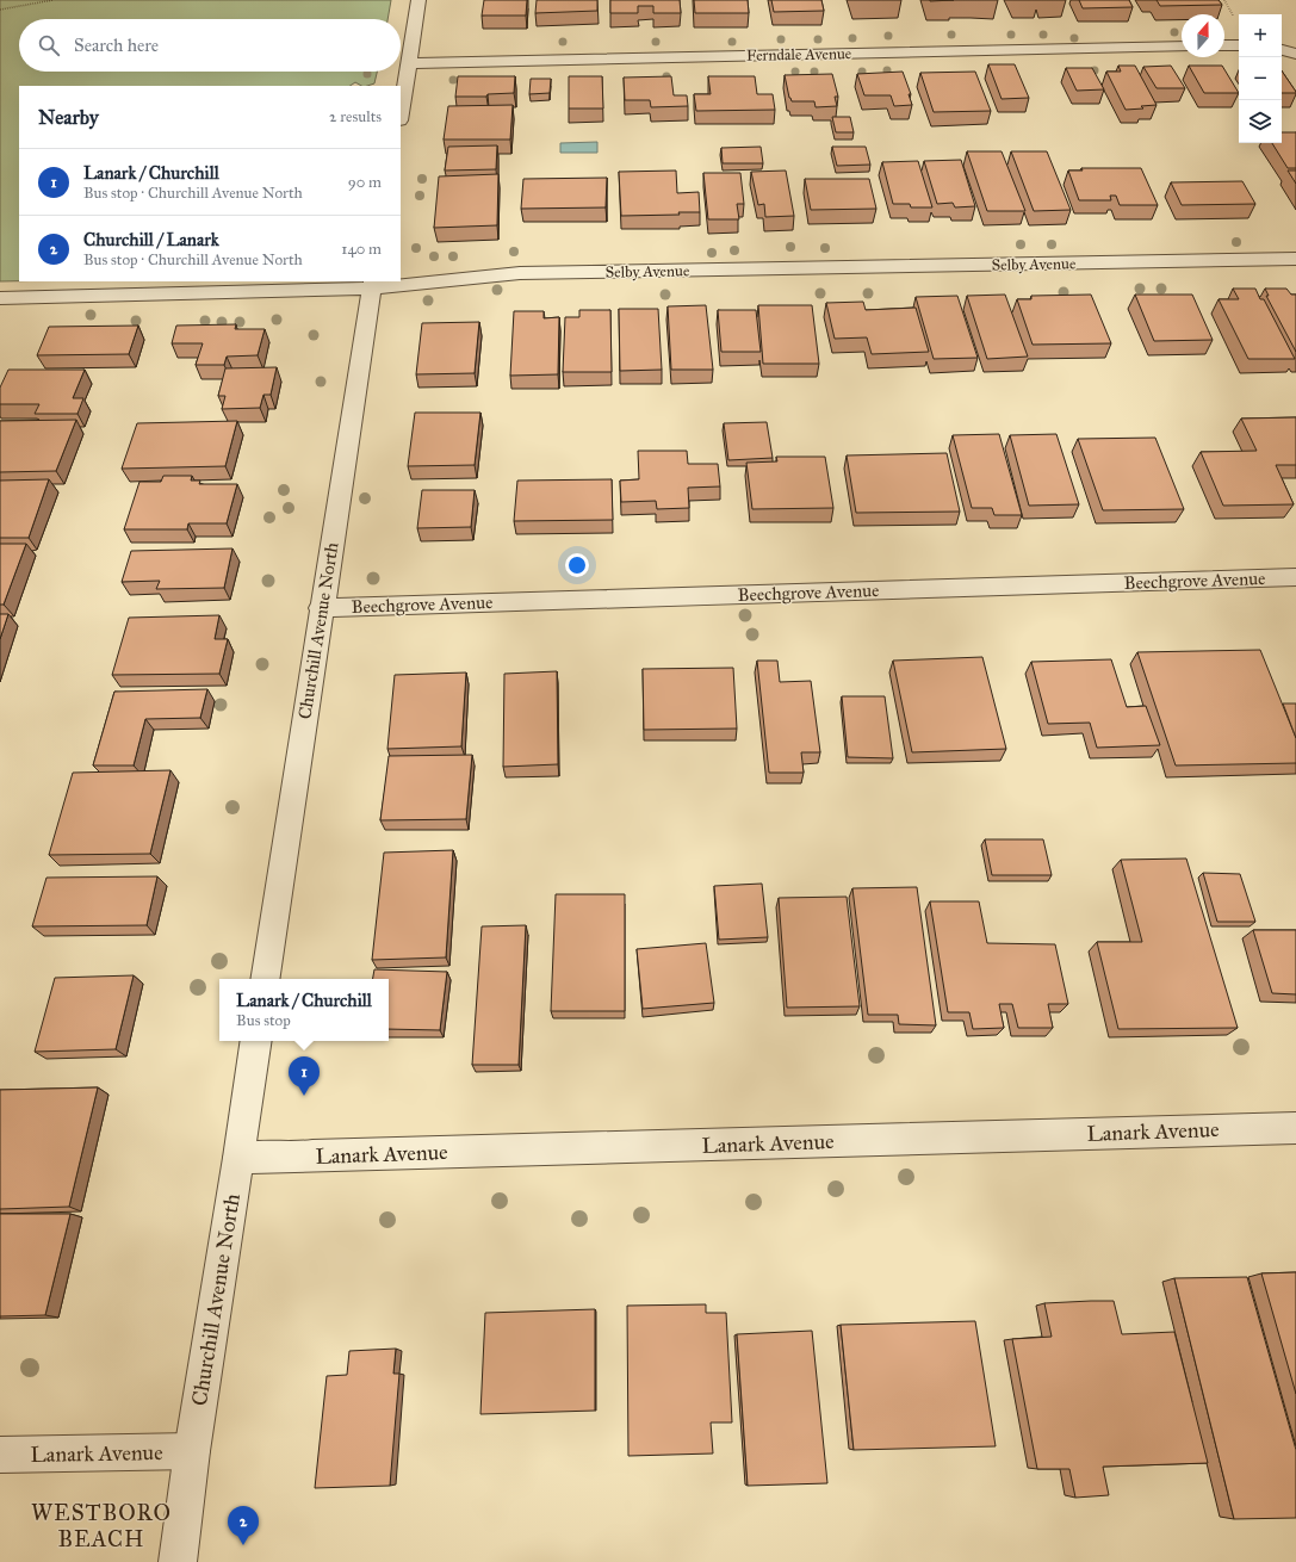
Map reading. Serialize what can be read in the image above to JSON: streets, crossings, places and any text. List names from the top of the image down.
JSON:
{
  "streets": {
    "street": [
      "Ferndale Avenue",
      "Selby Avenue",
      "Beechgrove Avenue",
      "Churchill Avenue North",
      "Lanark Avenue"
    ]
  },
  "crossings": [
    ["Selby Avenue", "Churchill Avenue North"],
    ["Beechgrove Avenue", "Churchill Avenue North"],
    ["Churchill Avenue North", "Lanark Avenue"]
  ],
  "districts": ["WESTBORO BEACH"],
  "north": "top",
  "page": {
    "map_buttons": ["+", "−"],
    "search": "Search here",
    "heading": ["Nearby", "2 results"],
    "list": [
      {
        "mark": "1",
        "name": "Lanark / Churchill",
        "note": "Bus stop · Churchill Avenue North",
        "value": "90 m"
      },
      {
        "mark": "2",
        "name": "Churchill / Lanark",
        "note": "Bus stop · Churchill Avenue North",
        "value": "140 m"
      }
    ],
    "popup": ["Lanark / Churchill", "Bus stop"],
    "pins": ["1", "2"]
  }
}
